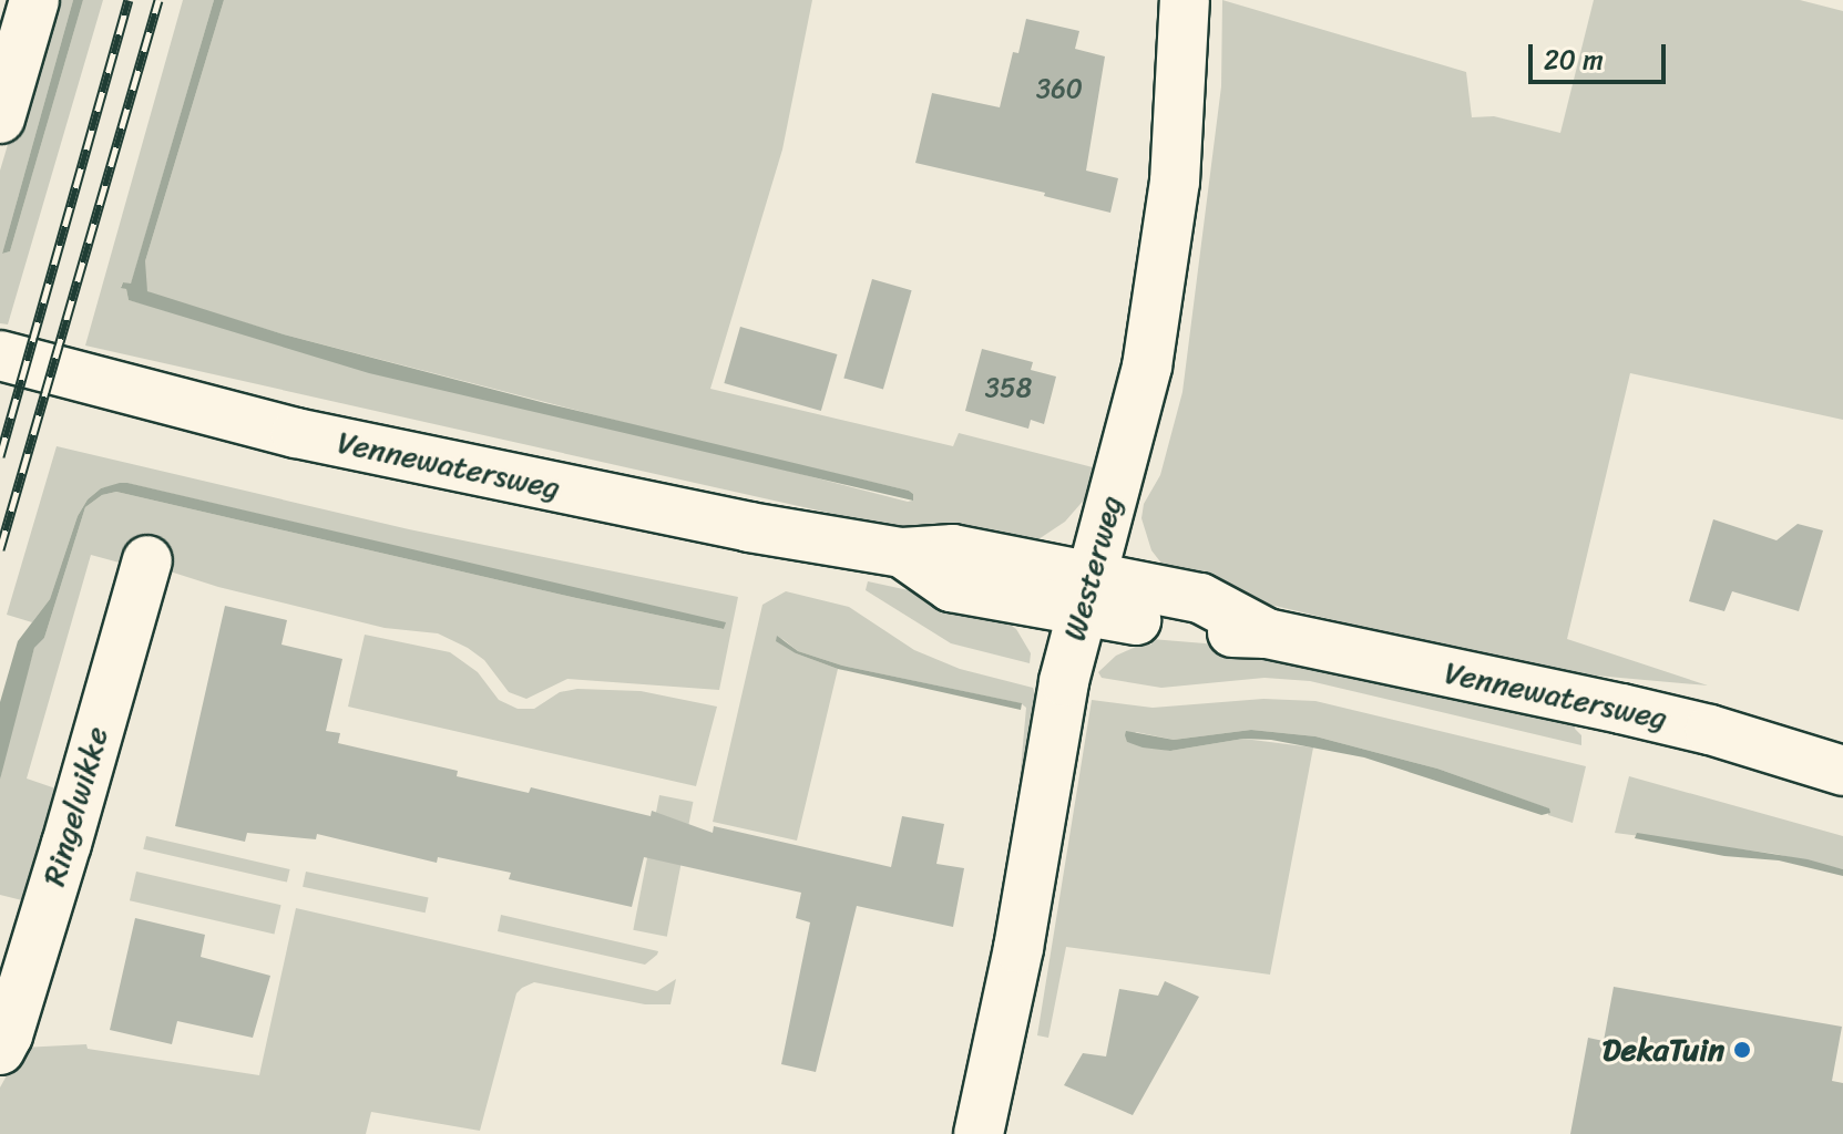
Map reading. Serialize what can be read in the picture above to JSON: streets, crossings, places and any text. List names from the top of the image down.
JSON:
{
  "streets": {
    "street": ["Vennewatersweg", "Westerweg", "Ringelwikke"]
  },
  "crossings": [
    ["Vennewatersweg", "Westerweg"]
  ],
  "places": ["DekaTuin"],
  "house_numbers": ["360", "358"],
  "scale_bar": "20 m"
}
